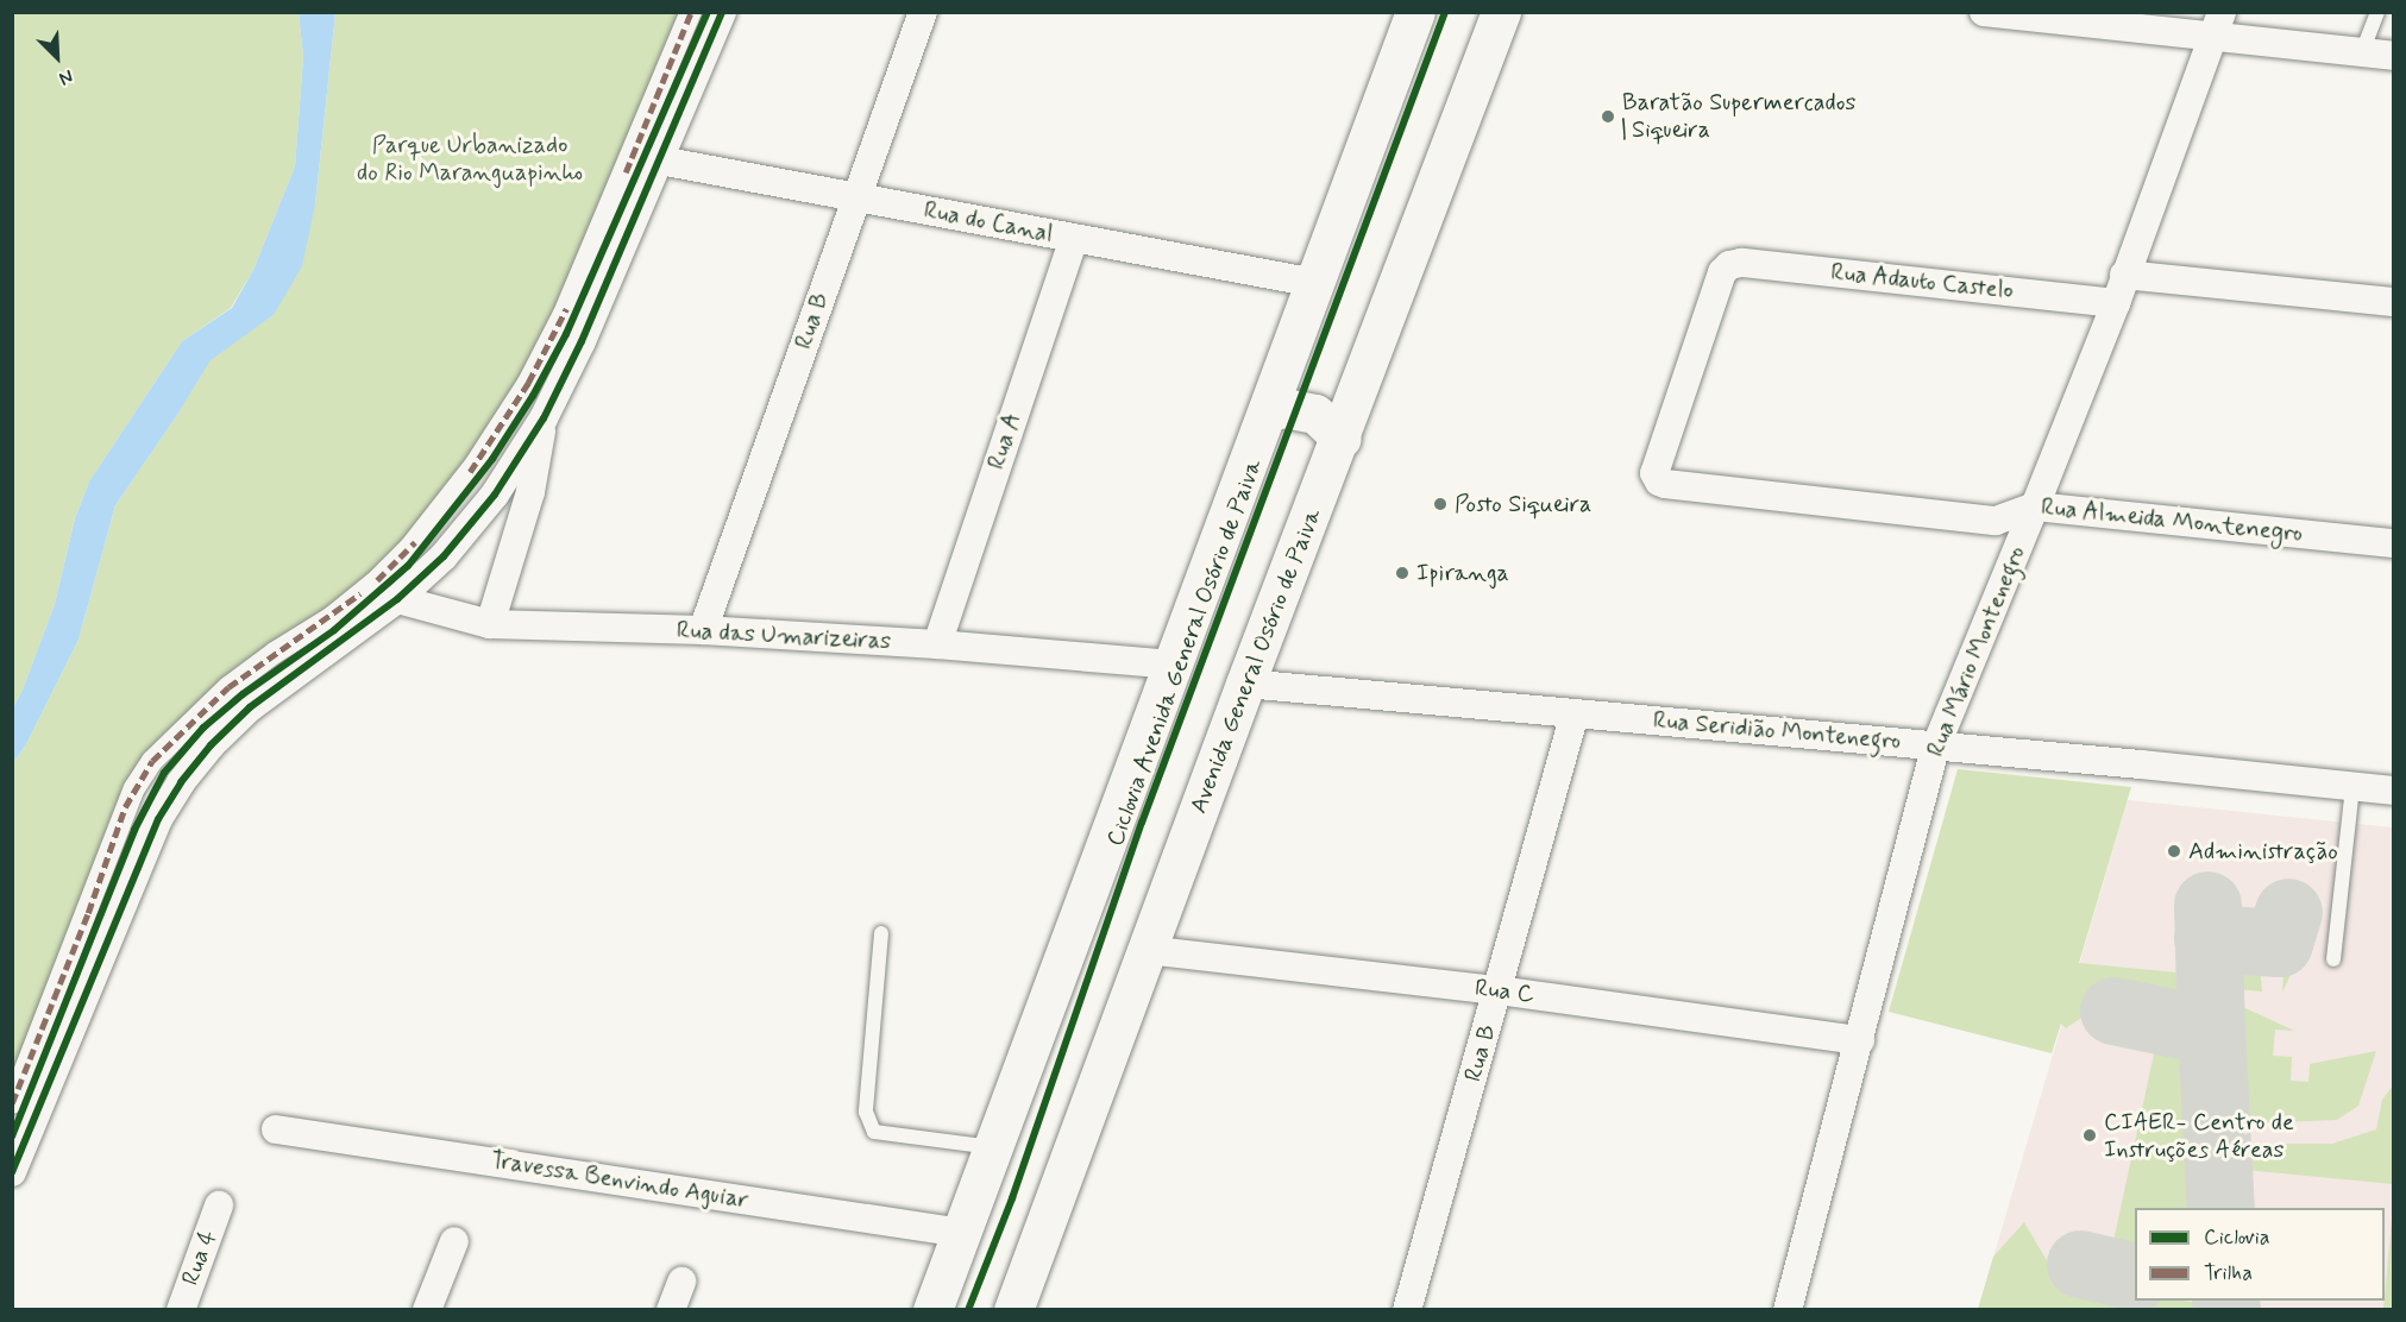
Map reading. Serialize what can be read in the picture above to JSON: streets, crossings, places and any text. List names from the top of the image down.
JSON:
{
  "streets": {
    "main road": ["Avenida General Osório de Paiva"],
    "street": [
      "Rua do Canal",
      "Rua Adauto Castelo",
      "Rua B",
      "Rua A",
      "Rua Almeida Montenegro",
      "Rua das Umarizeiras",
      "Rua Mário Montenegro",
      "Rua Seridião Montenegro",
      "Rua C",
      "Travessa Benvindo Aguiar",
      "Rua 4"
    ],
    "cycle path": ["Ciclovia Avenida General Osório de Paiva"]
  },
  "crossings": [
    ["Rua do Canal", "Rua B"],
    ["Rua do Canal", "Rua A"],
    ["Rua Adauto Castelo", "Rua Almeida Montenegro"],
    ["Rua Adauto Castelo", "Rua Mário Montenegro"],
    ["Rua B", "Rua das Umarizeiras"],
    ["Rua B", "Rua Seridião Montenegro"],
    ["Rua B", "Rua C"],
    ["Rua A", "Rua das Umarizeiras"],
    ["Rua Almeida Montenegro", "Rua Mário Montenegro"],
    ["Rua Mário Montenegro", "Rua Seridião Montenegro"],
    ["Rua Mário Montenegro", "Rua C"],
    ["Avenida General Osório de Paiva", "Rua Seridião Montenegro"],
    ["Avenida General Osório de Paiva", "Rua C"]
  ],
  "parks": ["Parque Urbanizado do Rio Maranguapinho"],
  "places": [
    "Baratão Supermercados | Siqueira",
    "Posto Siqueira",
    "Ipiranga",
    "Administração",
    "CIAER- Centro de Instruções Aéreas"
  ],
  "legend": ["Ciclovia", "Trilha"],
  "north": "bottom right"
}
